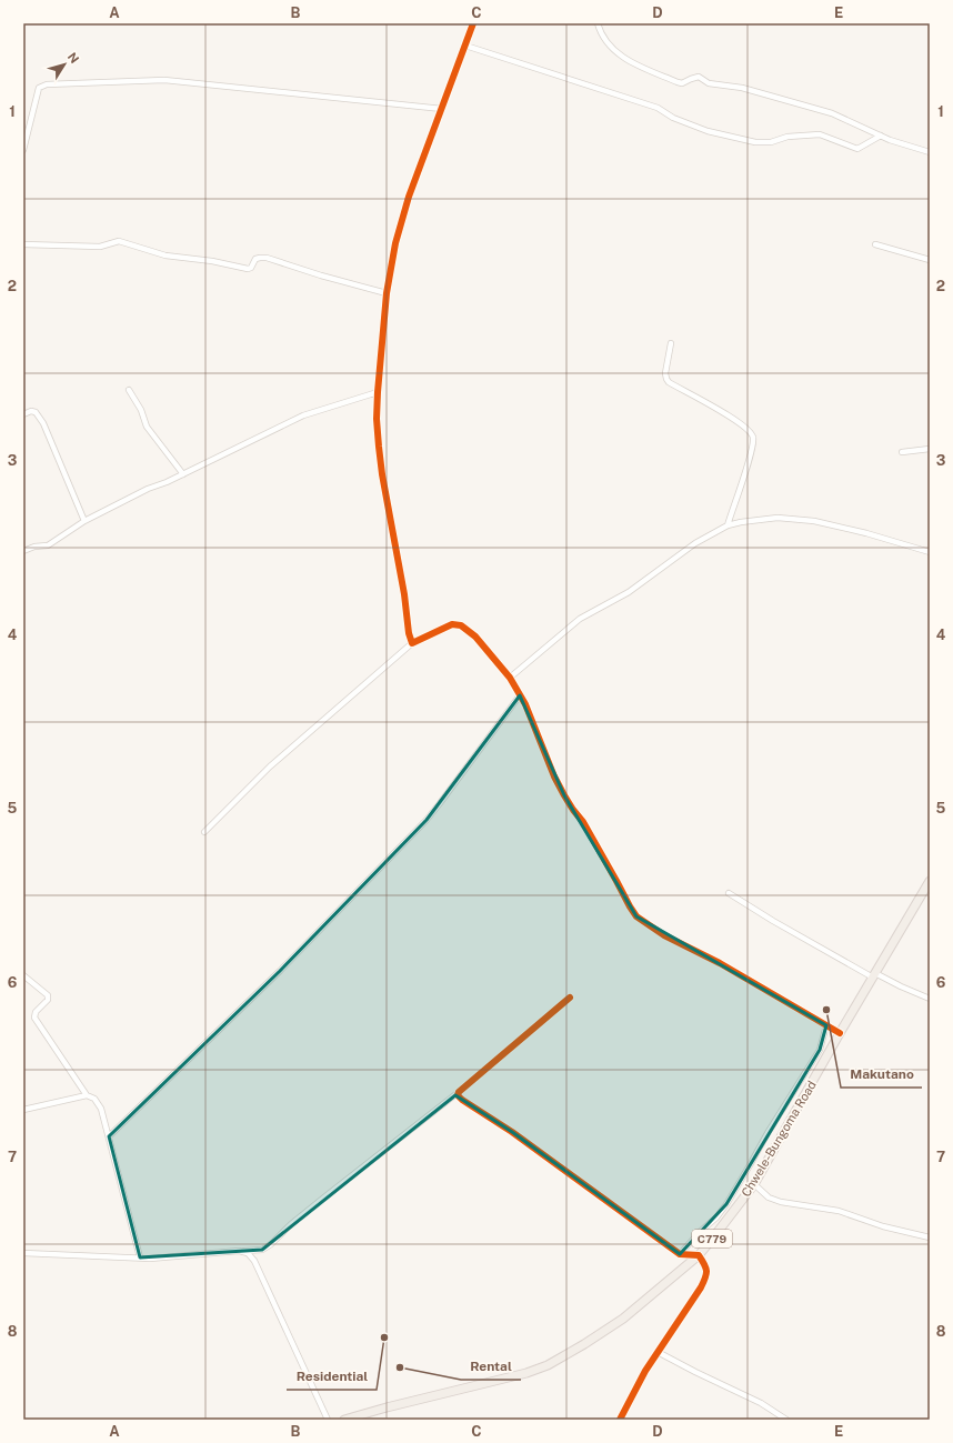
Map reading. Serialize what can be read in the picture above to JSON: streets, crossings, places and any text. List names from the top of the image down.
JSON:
{
  "streets": {
    "main road": ["Chwele-Bungoma Road", "C779"]
  },
  "places": ["Makutano", "Residential", "Rental"],
  "north": "top right",
  "grid": {
    "columns": [
      "A",
      "B",
      "C",
      "D",
      "E"
    ],
    "rows": [
      "1",
      "2",
      "3",
      "4",
      "5",
      "6",
      "7",
      "8"
    ]
  }
}
